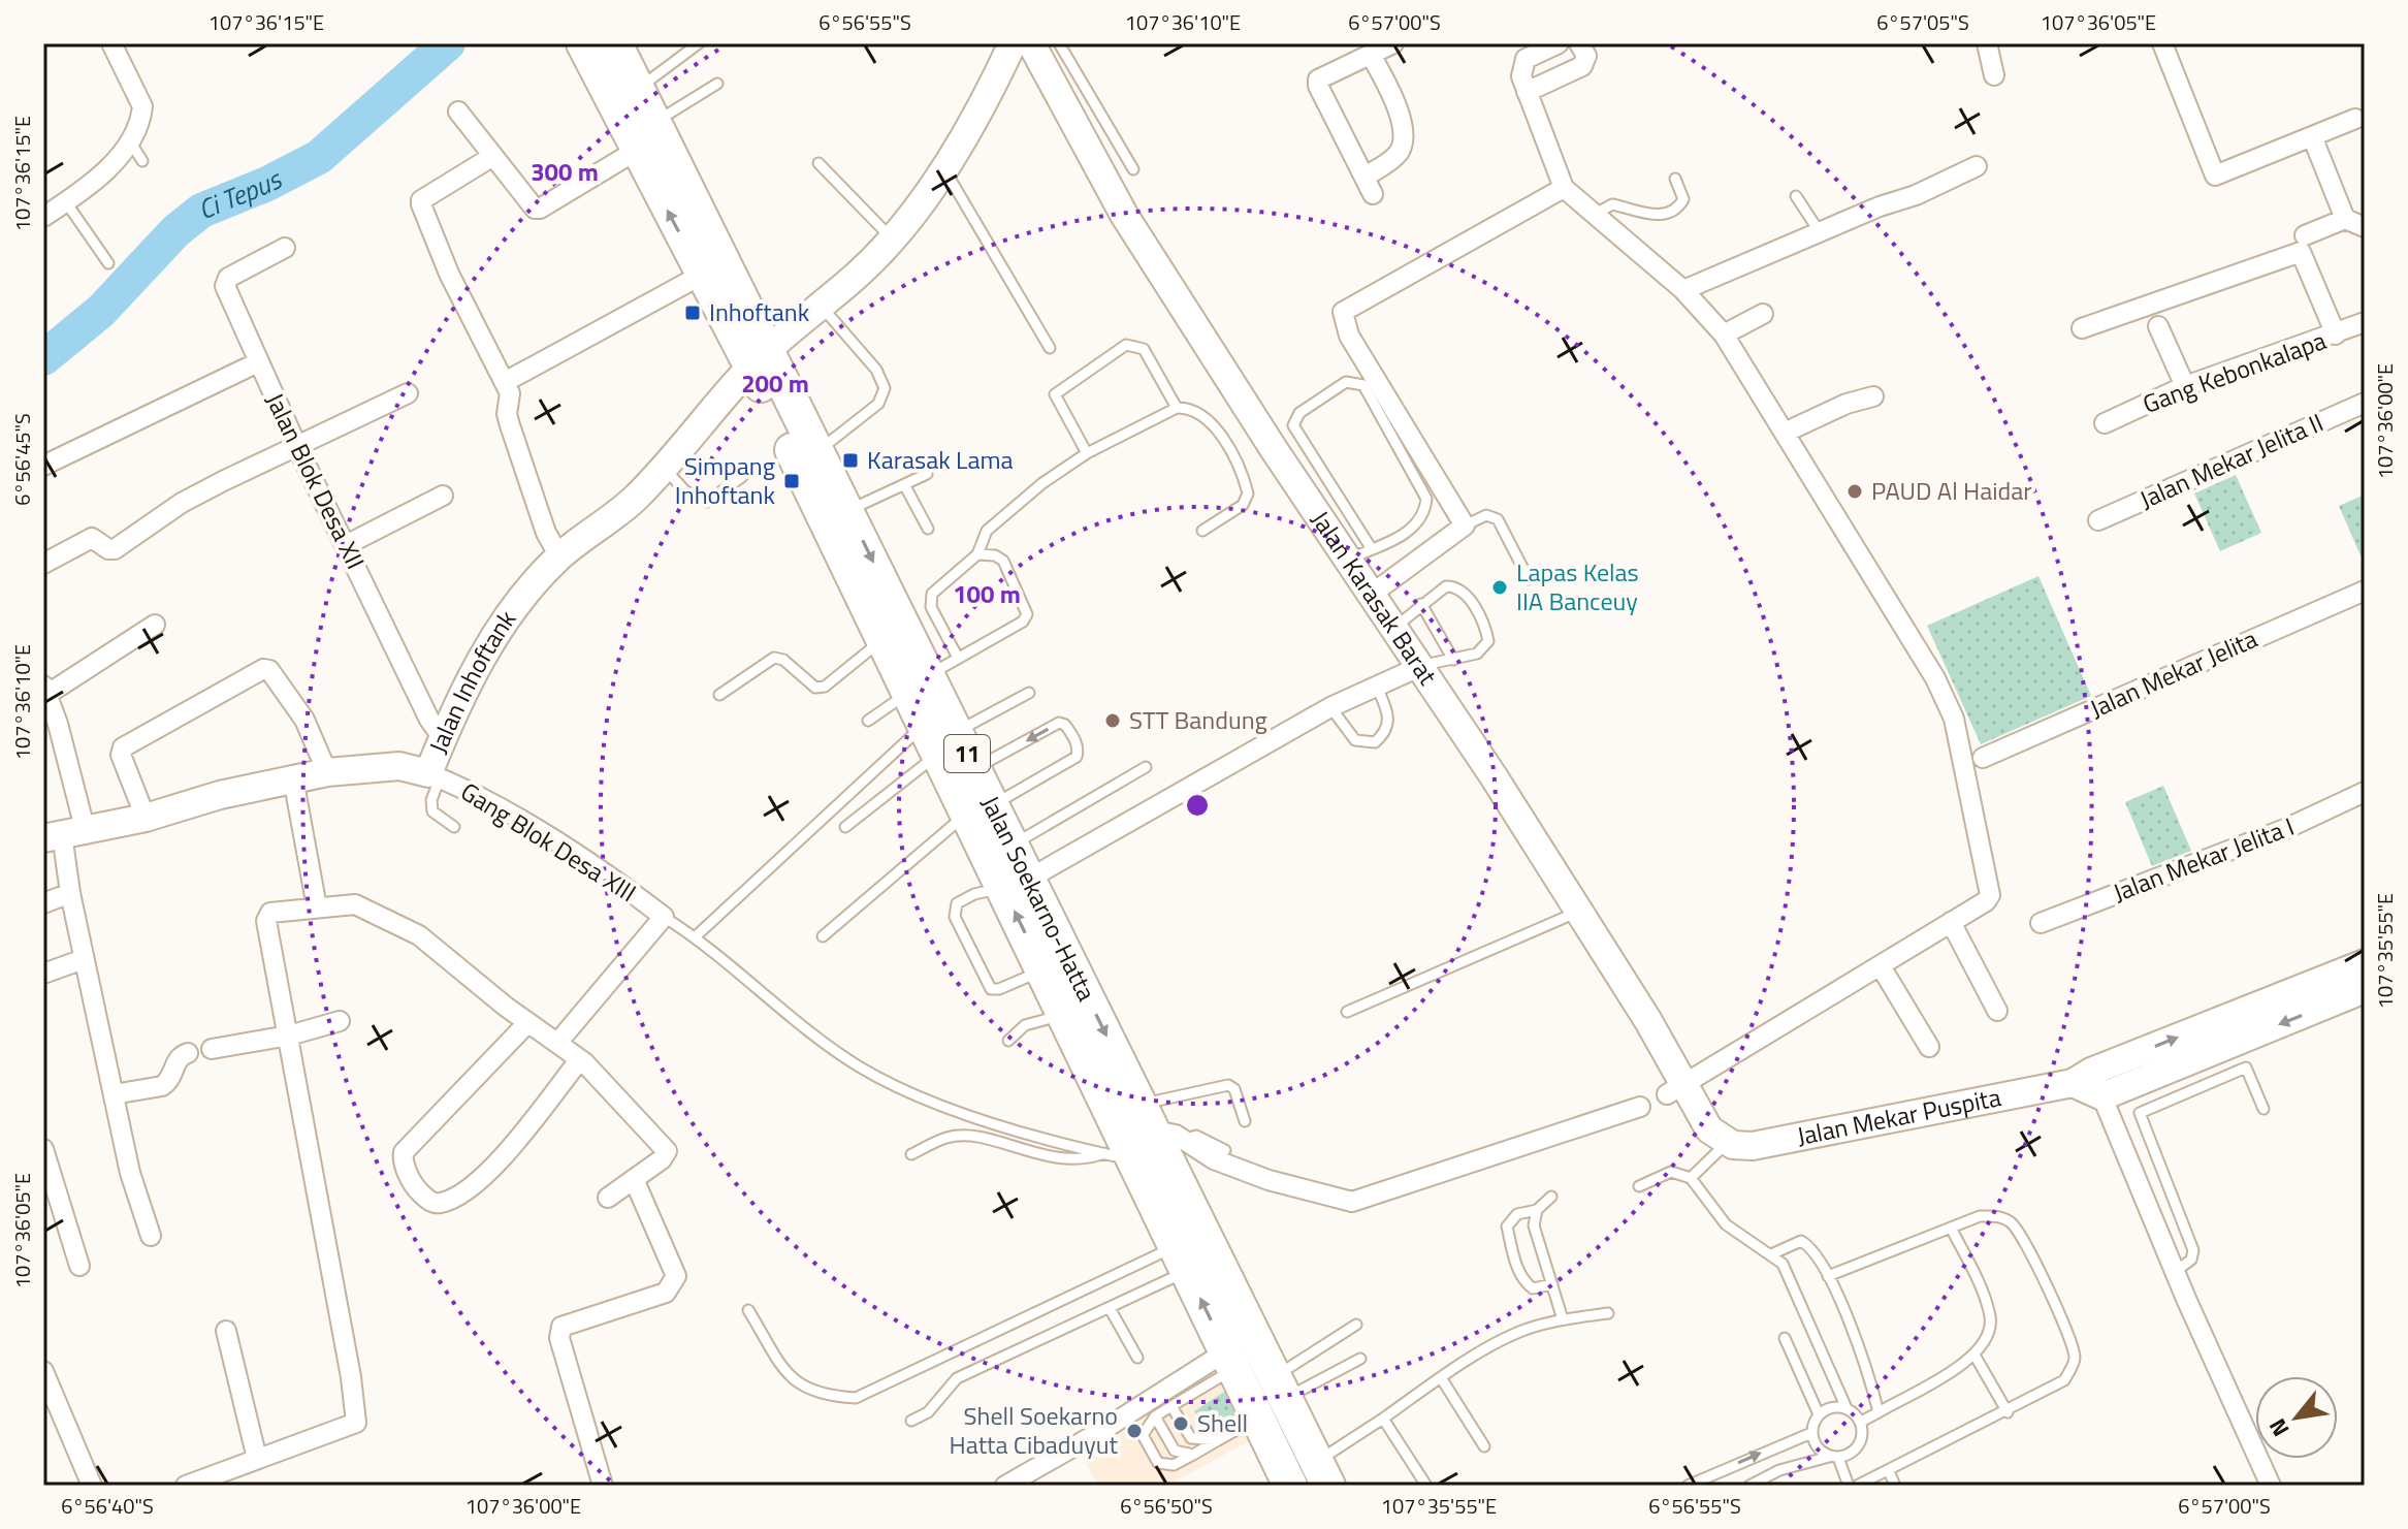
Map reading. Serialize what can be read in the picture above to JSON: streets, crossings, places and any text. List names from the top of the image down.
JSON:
{
  "streets": {
    "highway": ["11", "Jalan Soekarno-Hatta"],
    "street": [
      "Gang Kebonkalapa",
      "Jalan Mekar Jelita II",
      "Jalan Blok Desa XII",
      "Jalan Karasak Barat",
      "Jalan Mekar Jelita",
      "Jalan Inhoftank",
      "Gang Blok Desa XIII",
      "Jalan Mekar Jelita I",
      "Jalan Mekar Puspita"
    ]
  },
  "crossings": [
    ["Jalan Blok Desa XII", "Jalan Inhoftank"],
    ["Jalan Karasak Barat", "Jalan Mekar Puspita"],
    ["Jalan Inhoftank", "Gang Blok Desa XIII"],
    ["Jalan Inhoftank", "Jalan Soekarno-Hatta"]
  ],
  "water": ["Ci Tepus"],
  "places": {
    "transit": ["Inhoftank", "Karasak Lama", "Simpang Inhoftank"],
    "other": [
      "PAUD Al Haidar",
      "Lapas Kelas IIA Banceuy",
      "STT Bandung",
      "Shell",
      "Shell Soekarno Hatta Cibaduyut"
    ]
  },
  "north": "bottom left",
  "coordinates": [
    "107°36'15\"E",
    "6°56'55\"S",
    "107°36'10\"E",
    "6°57'00\"S",
    "6°57'05\"S",
    "107°36'05\"E",
    "107°36'00\"E",
    "6°56'45\"S",
    "107°35'55\"E",
    "6°56'40\"S",
    "6°56'50\"S"
  ],
  "rings": ["300 m", "200 m", "100 m"]
}
